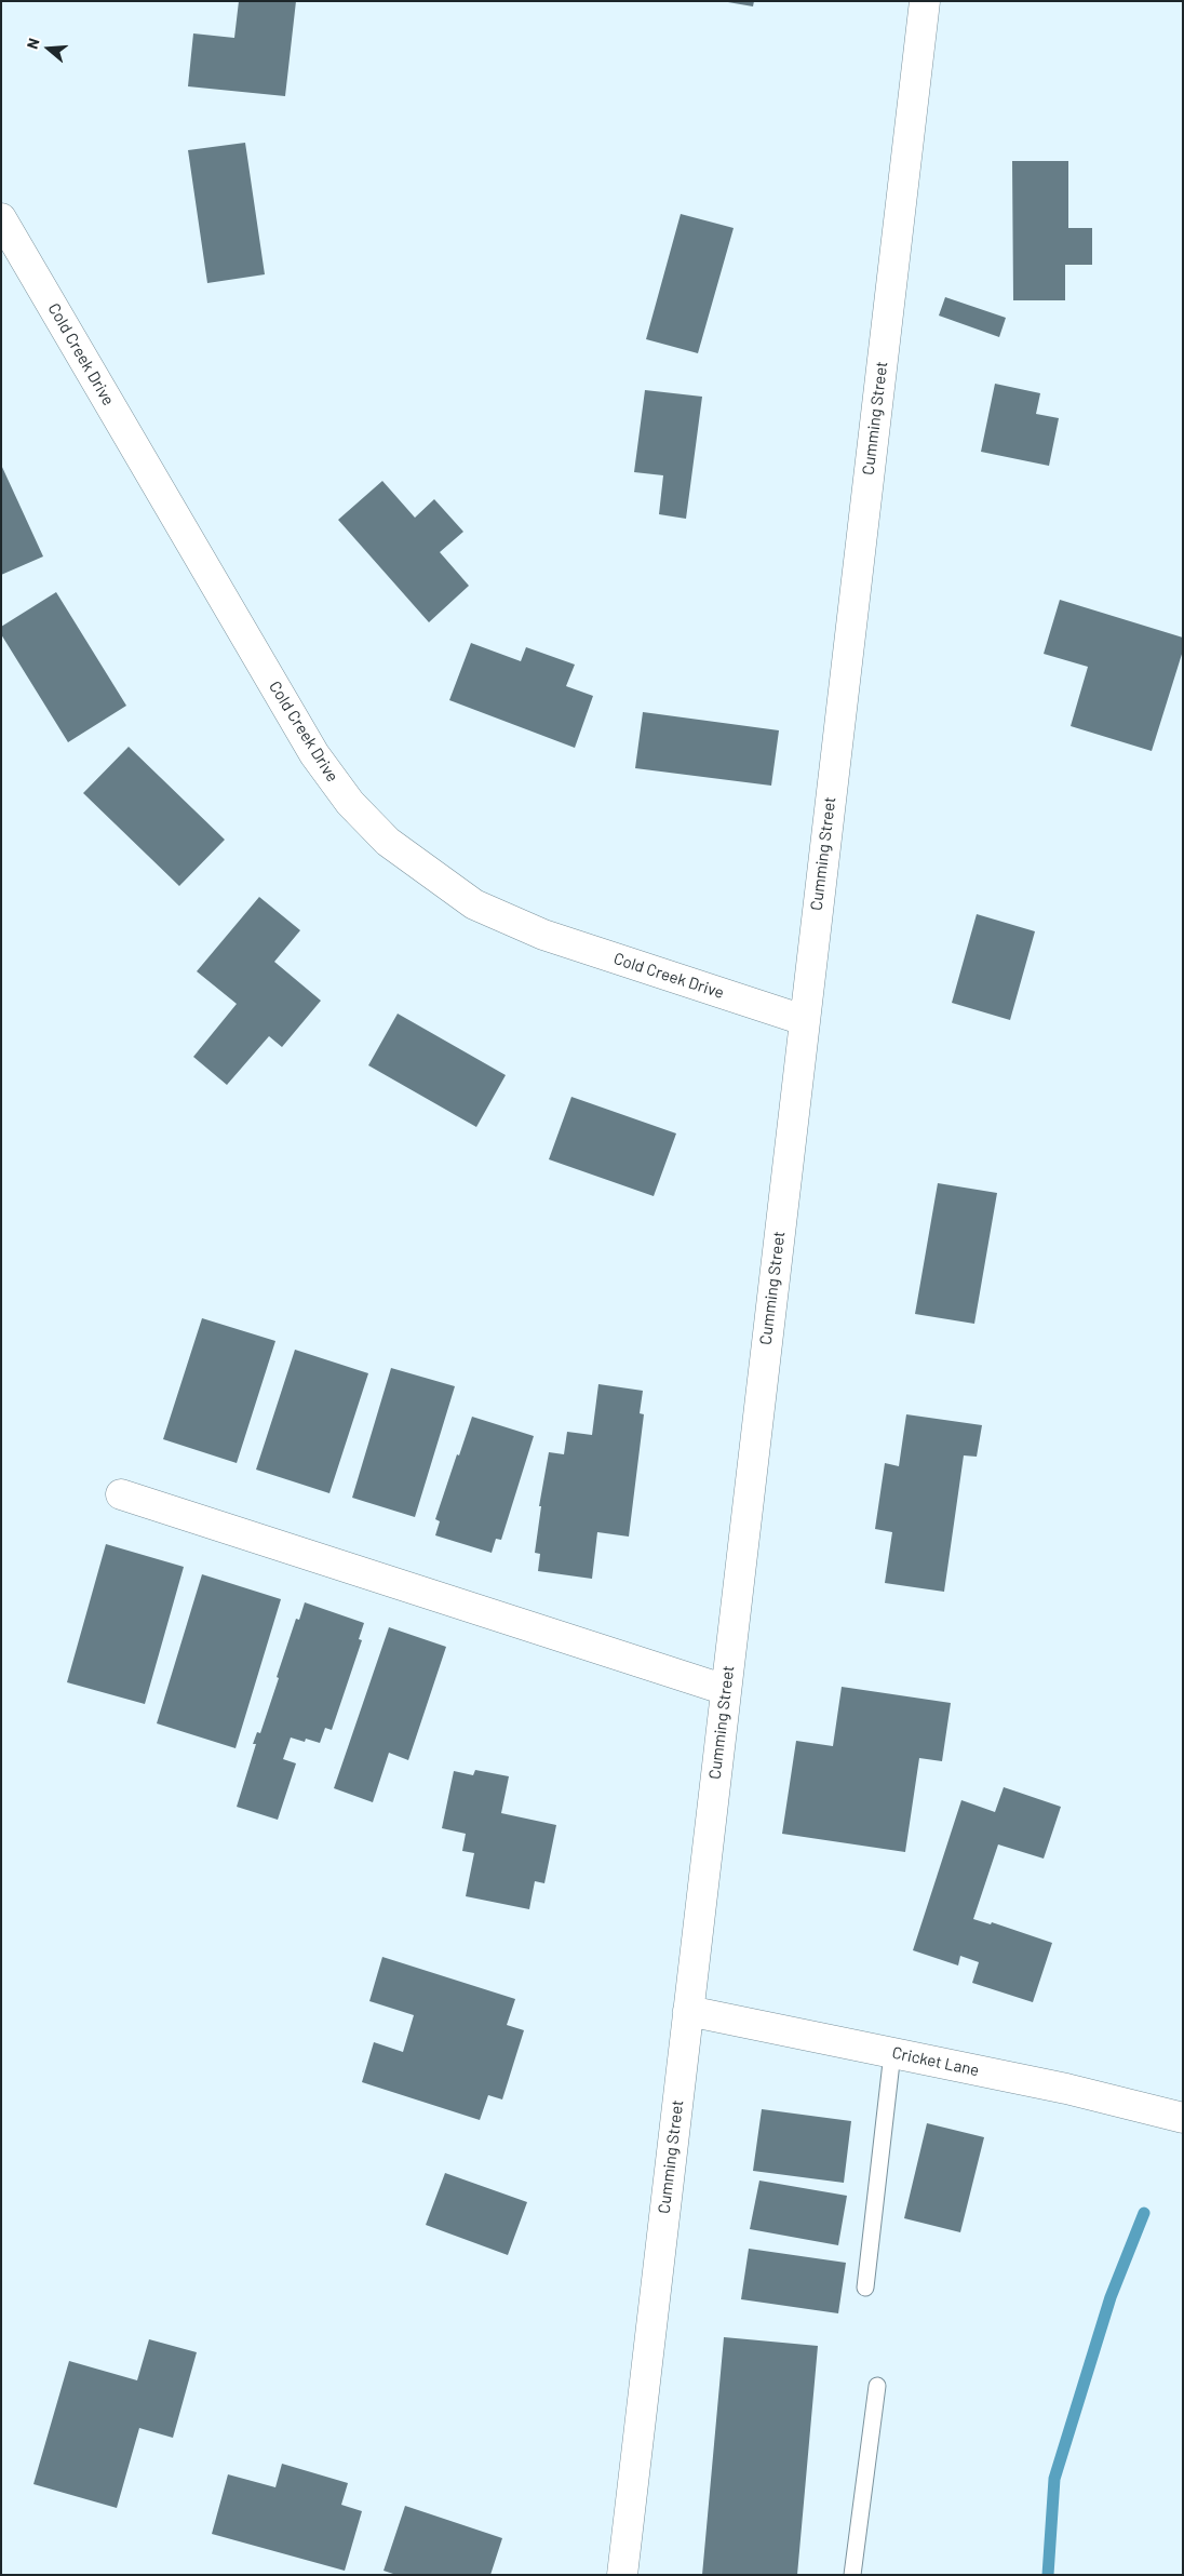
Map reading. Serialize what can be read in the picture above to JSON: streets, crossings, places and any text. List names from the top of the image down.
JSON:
{
  "streets": {
    "street": ["Cold Creek Drive", "Cumming Street", "Cricket Lane"]
  },
  "crossings": [
    ["Cold Creek Drive", "Cumming Street"],
    ["Cumming Street", "Cricket Lane"]
  ],
  "north": "left"
}
